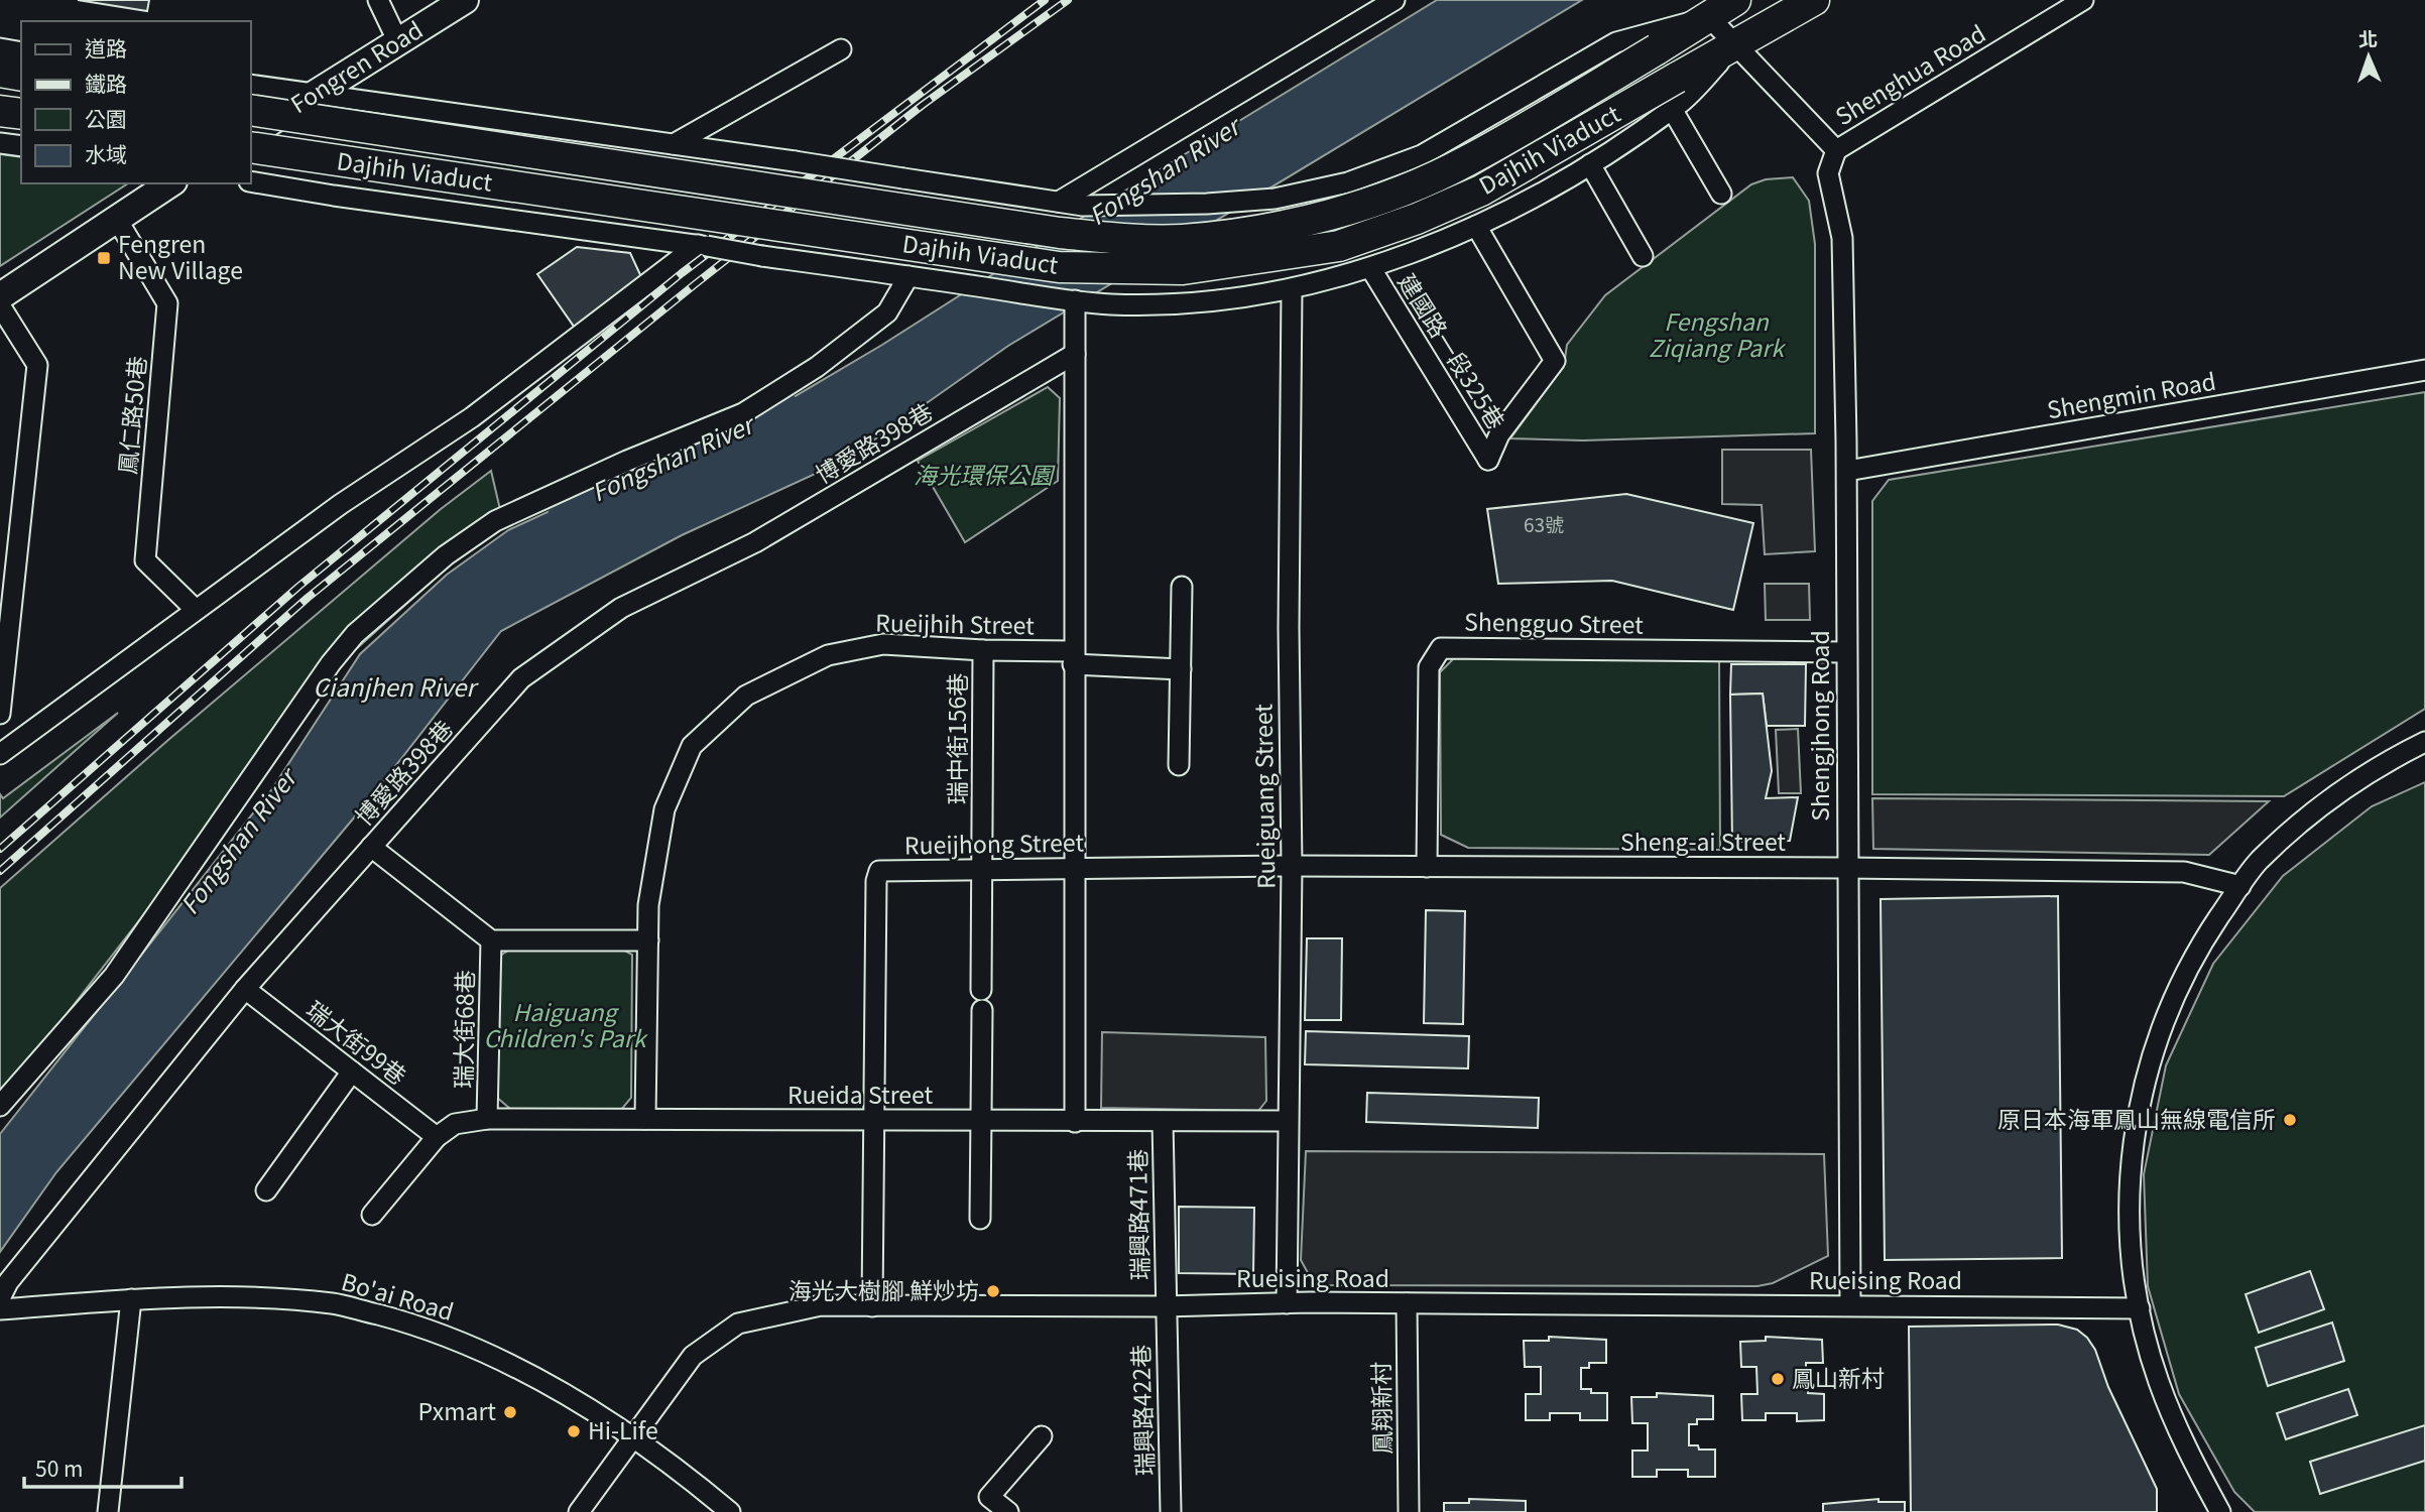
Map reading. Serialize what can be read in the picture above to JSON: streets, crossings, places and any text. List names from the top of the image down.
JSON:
{
  "streets": {
    "main road": ["Dajhih Viaduct"],
    "street": [
      "Fongren Road",
      "Shenghua Road",
      "建國路一段325巷",
      "Shengmin Road",
      "鳳仁路50巷",
      "博愛路398巷",
      "Shengguo Street",
      "Rueijhih Street",
      "Shengjhong Road",
      "瑞中街156巷",
      "Rueiguang Street",
      "Sheng-ai Street",
      "Rueijhong Street",
      "瑞大街68巷",
      "瑞大街99巷",
      "Rueida Street",
      "瑞興路471巷",
      "Rueising Road",
      "Bo'ai Road",
      "鳳翔新村",
      "瑞興路422巷"
    ]
  },
  "crossings": [
    ["Shenghua Road", "Shengjhong Road"],
    ["Shengmin Road", "Shengjhong Road"],
    ["博愛路398巷", "瑞大街99巷"],
    ["Shengguo Street", "Shengjhong Road"],
    ["Shengguo Street", "Sheng-ai Street"],
    ["Rueijhih Street", "瑞中街156巷"],
    ["Rueijhih Street", "Rueida Street"],
    ["Shengjhong Road", "Sheng-ai Street"],
    ["Shengjhong Road", "Rueising Road"],
    ["瑞中街156巷", "Rueijhong Street"],
    ["瑞中街156巷", "Rueida Street"],
    ["Rueiguang Street", "Sheng-ai Street"],
    ["Rueiguang Street", "Rueijhong Street"],
    ["Rueiguang Street", "Rueida Street"],
    ["Rueiguang Street", "Rueising Road"],
    ["Sheng-ai Street", "Rueijhong Street"],
    ["Rueijhong Street", "Rueida Street"],
    ["Rueijhong Street", "Rueising Road"],
    ["瑞大街68巷", "Rueida Street"],
    ["瑞大街99巷", "Rueida Street"],
    ["Rueida Street", "瑞興路471巷"],
    ["瑞興路471巷", "Rueising Road"],
    ["瑞興路471巷", "瑞興路422巷"],
    ["Rueising Road", "Bo'ai Road"],
    ["Rueising Road", "鳳翔新村"],
    ["Rueising Road", "瑞興路422巷"]
  ],
  "water": ["Fongshan River", "Cianjhen River"],
  "parks": ["Fengshan Ziqiang Park", "海光環保公園", "Haiguang Children's Park"],
  "places": {
    "transit": ["Fengren New Village"],
    "other": [
      "原日本海軍鳳山無線電信所",
      "海光大樹腳 鮮炒坊",
      "鳳山新村",
      "Pxmart",
      "Hi-Life"
    ]
  },
  "house_numbers": ["63號"],
  "legend": [
    "道路",
    "鐵路",
    "公園",
    "水域"
  ],
  "scale_bar": "50 m",
  "north": "top"
}
